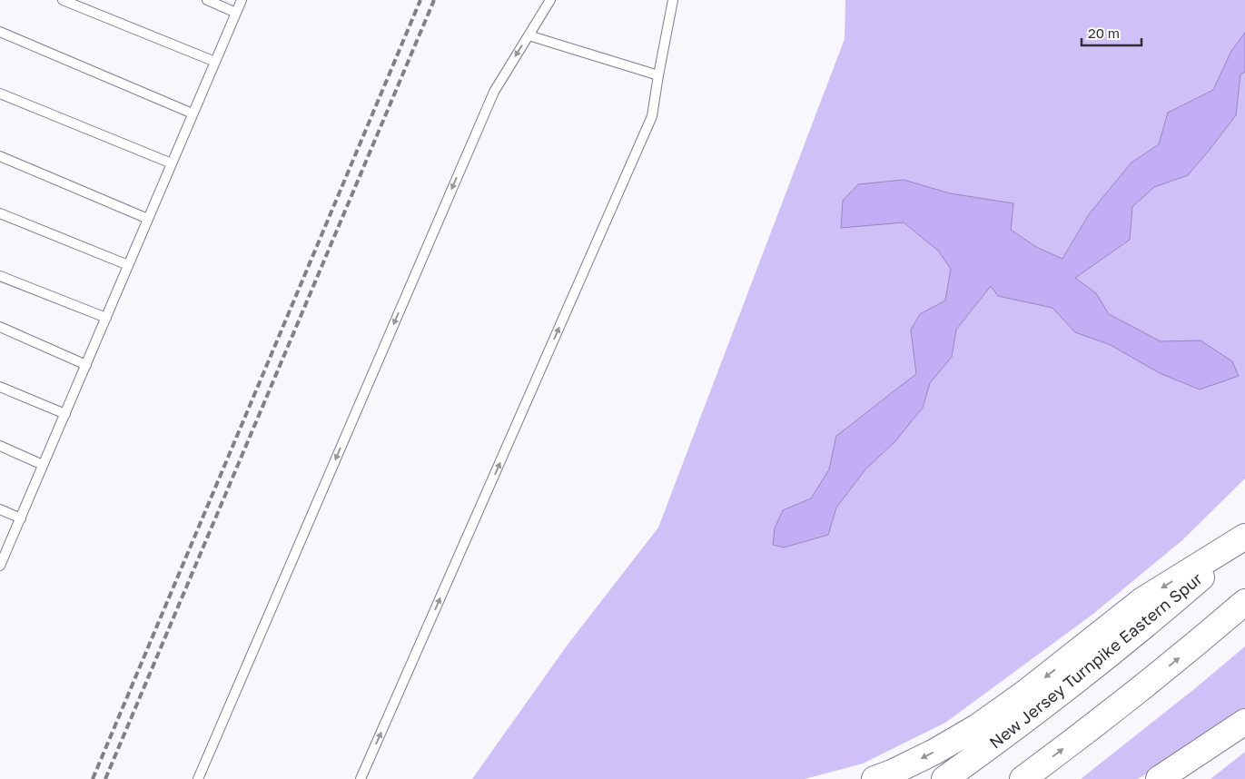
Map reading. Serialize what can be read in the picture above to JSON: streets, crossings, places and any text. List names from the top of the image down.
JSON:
{
  "streets": {
    "highway": ["New Jersey Turnpike Eastern Spur"]
  },
  "scale_bar": "20 m"
}
